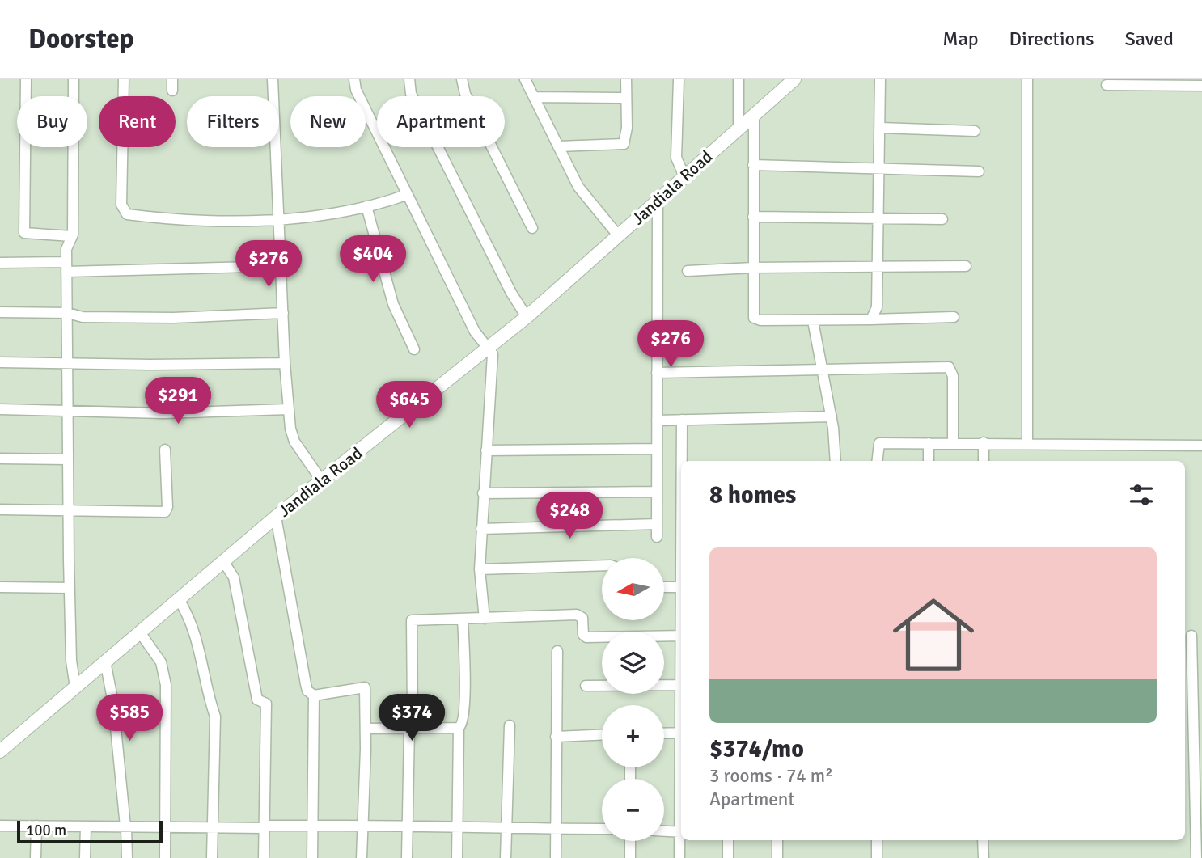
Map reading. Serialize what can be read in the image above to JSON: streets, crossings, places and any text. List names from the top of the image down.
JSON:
{
  "streets": {
    "street": ["Jandiala Road"]
  },
  "scale_bar": "100 m",
  "north": "left",
  "page": {
    "header": "Doorstep",
    "nav": ["Map", "Directions", "Saved"],
    "chip": [
      "Buy",
      "Rent",
      "Filters",
      "New",
      "Apartment"
    ],
    "price": [
      "$404",
      "$276",
      "$276",
      "$291",
      "$645",
      "$248",
      "$585",
      "$374"
    ],
    "heading": "8 homes",
    "list": [
      {
        "name": "$374/mo",
        "note": "3 rooms · 74 m² · Apartment"
      }
    ],
    "map_buttons": ["+", "−"],
    "scale": "100 m"
  }
}
